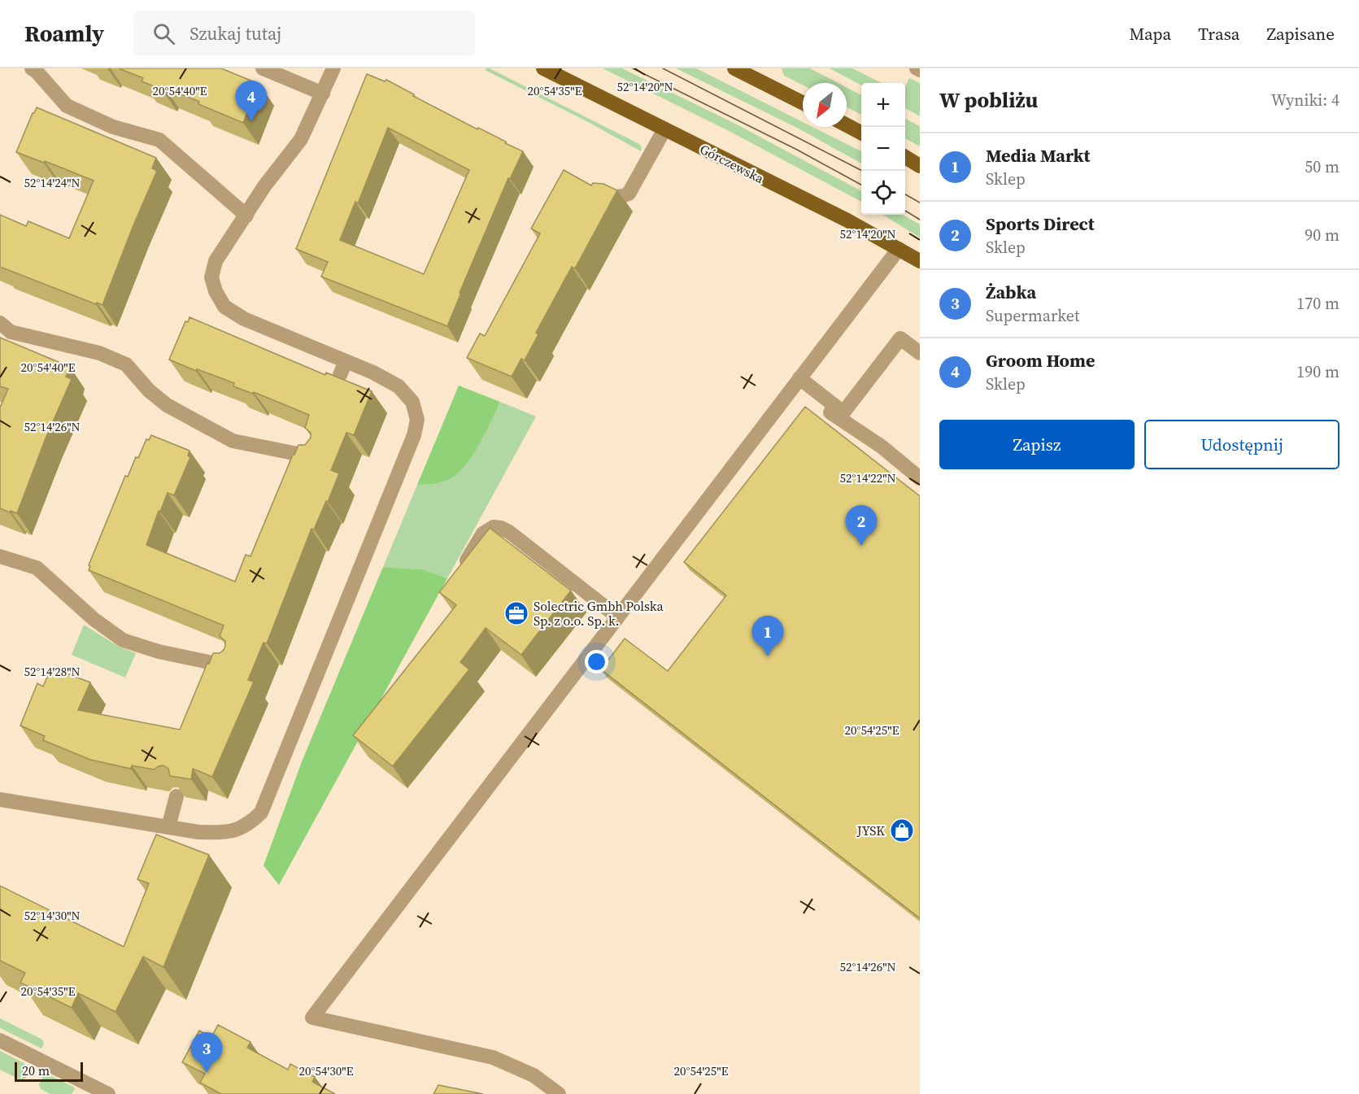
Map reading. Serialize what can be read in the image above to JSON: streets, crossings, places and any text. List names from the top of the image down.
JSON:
{
  "streets": {
    "main road": ["Górczewska"]
  },
  "places": {
    "office": ["Solectric Gmbh Polska Sp. z o.o. Sp. k."],
    "shop": ["JYSK"]
  },
  "scale_bar": "20 m",
  "north": "bottom left",
  "page": {
    "header": "Roamly",
    "search": "Szukaj tutaj",
    "nav": ["Mapa", "Trasa", "Zapisane"],
    "heading": ["W pobliżu", "Wyniki: 4"],
    "pins": [
      "4",
      "2",
      "1",
      "3"
    ],
    "map_buttons": ["+", "−"],
    "list": [
      {
        "mark": "1",
        "name": "Media Markt",
        "note": "Sklep",
        "value": "50 m"
      },
      {
        "mark": "2",
        "name": "Sports Direct",
        "note": "Sklep",
        "value": "90 m"
      },
      {
        "mark": "3",
        "name": "Żabka",
        "note": "Supermarket",
        "value": "170 m"
      },
      {
        "mark": "4",
        "name": "Groom Home",
        "note": "Sklep",
        "value": "190 m"
      }
    ],
    "buttons": ["Zapisz", "Udostępnij"],
    "scale": "20 m"
  },
  "coordinates": [
    "52°14'20\"N",
    "20°54'35\"E",
    "20°54'40\"E",
    "52°14'24\"N",
    "52°14'26\"N",
    "52°14'22\"N",
    "52°14'28\"N",
    "20°54'25\"E",
    "52°14'30\"N",
    "20°54'30\"E"
  ]
}
